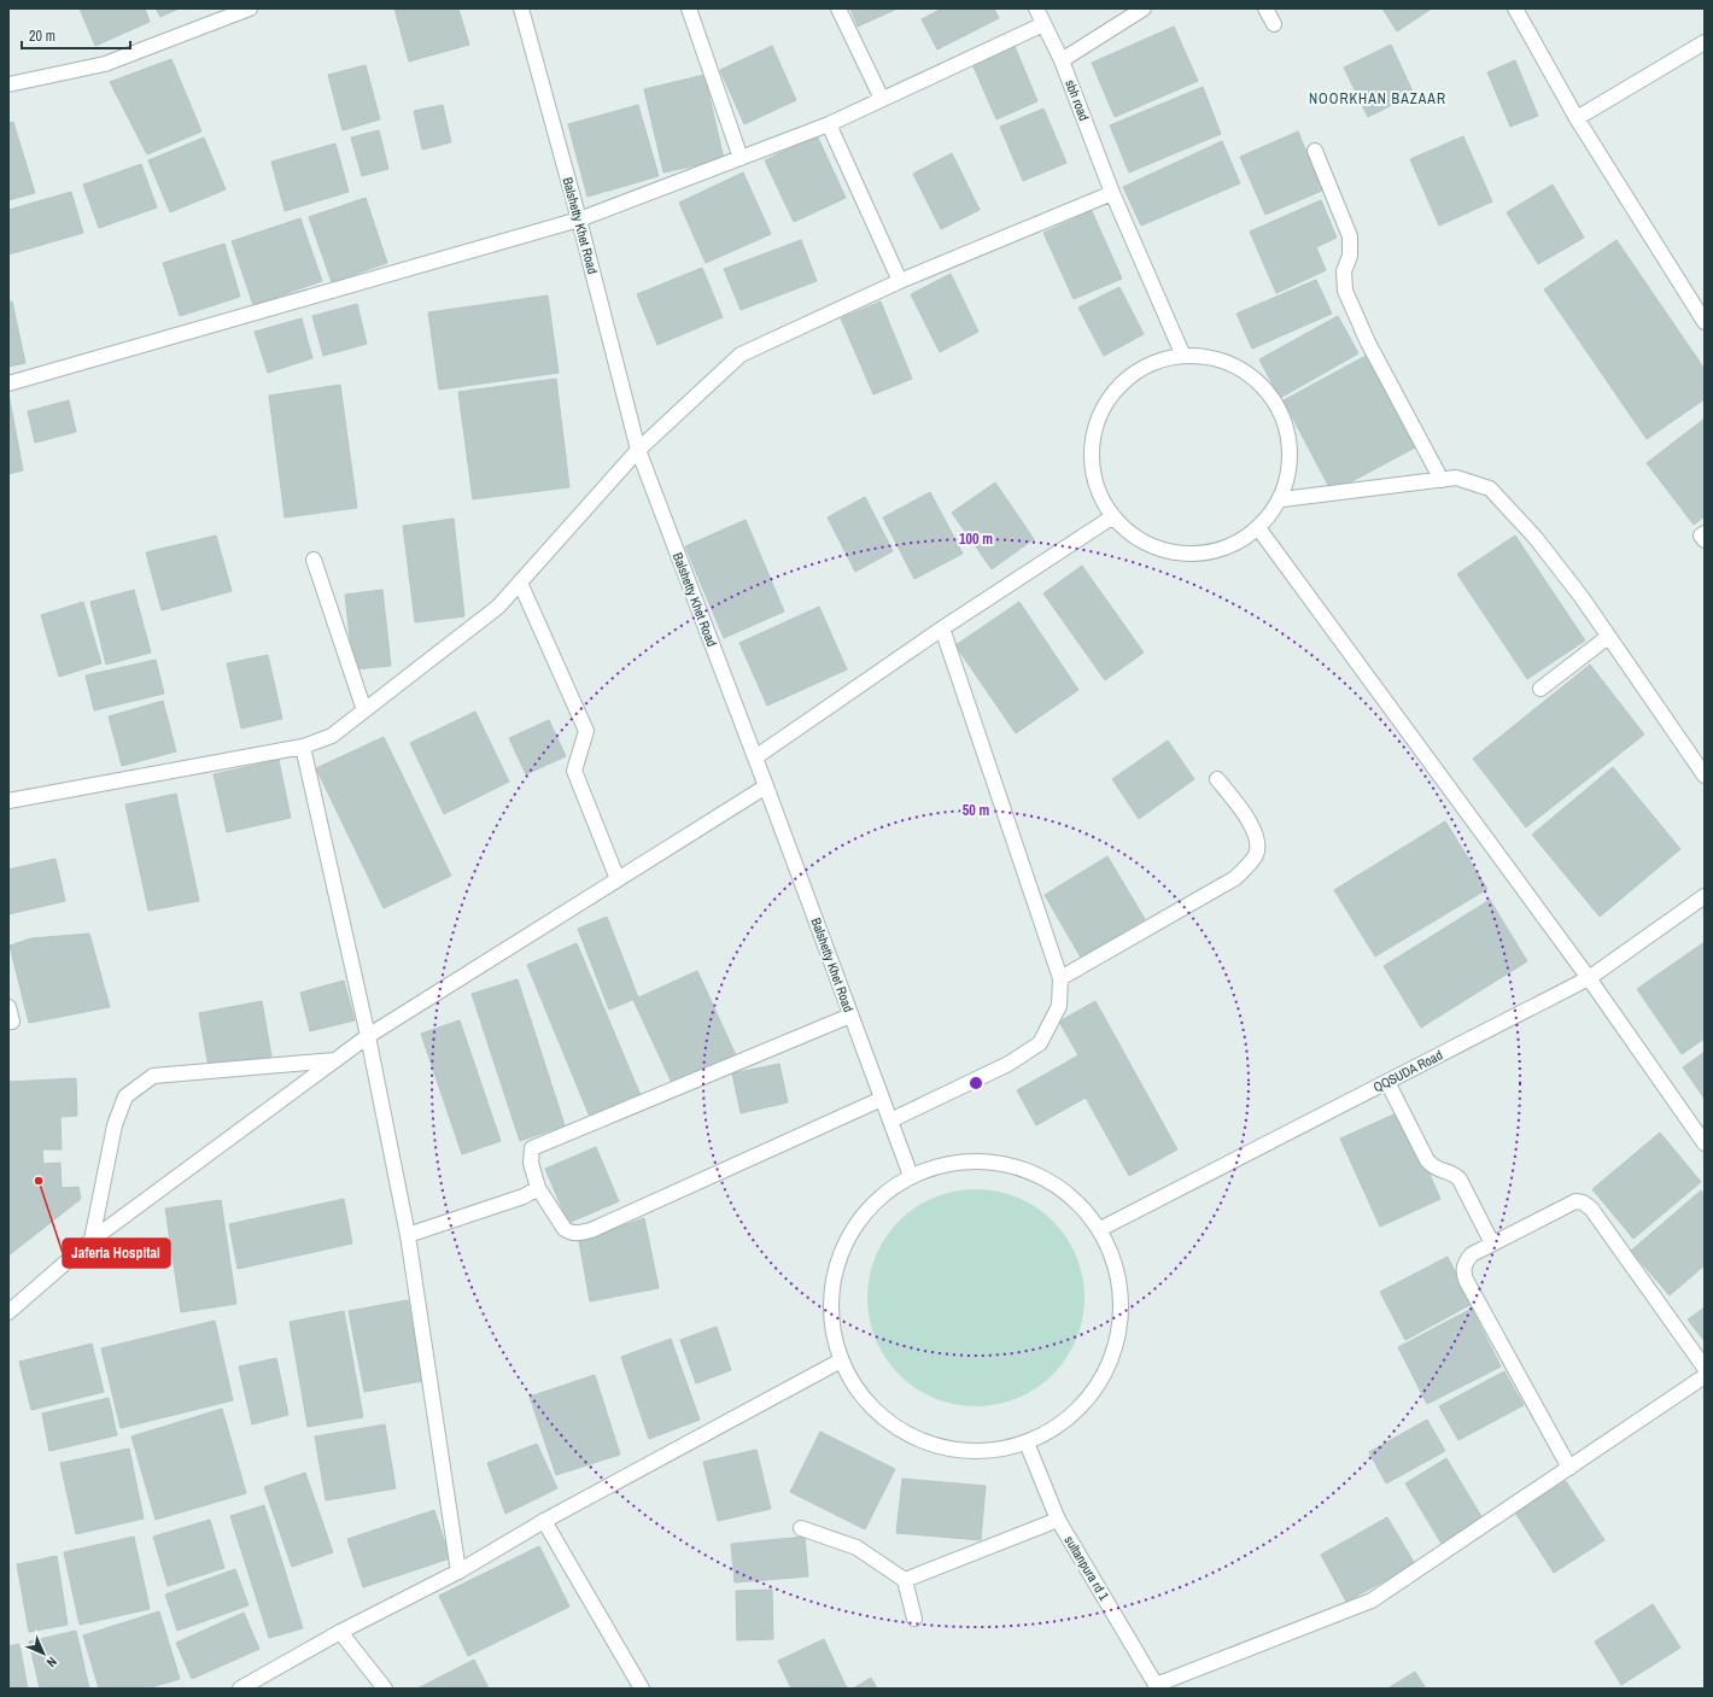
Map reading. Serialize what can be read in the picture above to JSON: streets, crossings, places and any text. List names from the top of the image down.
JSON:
{
  "streets": {
    "street": [
      "sbh road",
      "Balshetty Khet Road",
      "QQSUDA Road",
      "sultanpura rd 1"
    ]
  },
  "districts": ["NOORKHAN BAZAAR"],
  "places": ["Jaferia Hospital"],
  "scale_bar": "20 m",
  "north": "bottom right",
  "rings": ["100 m", "50 m"]
}
